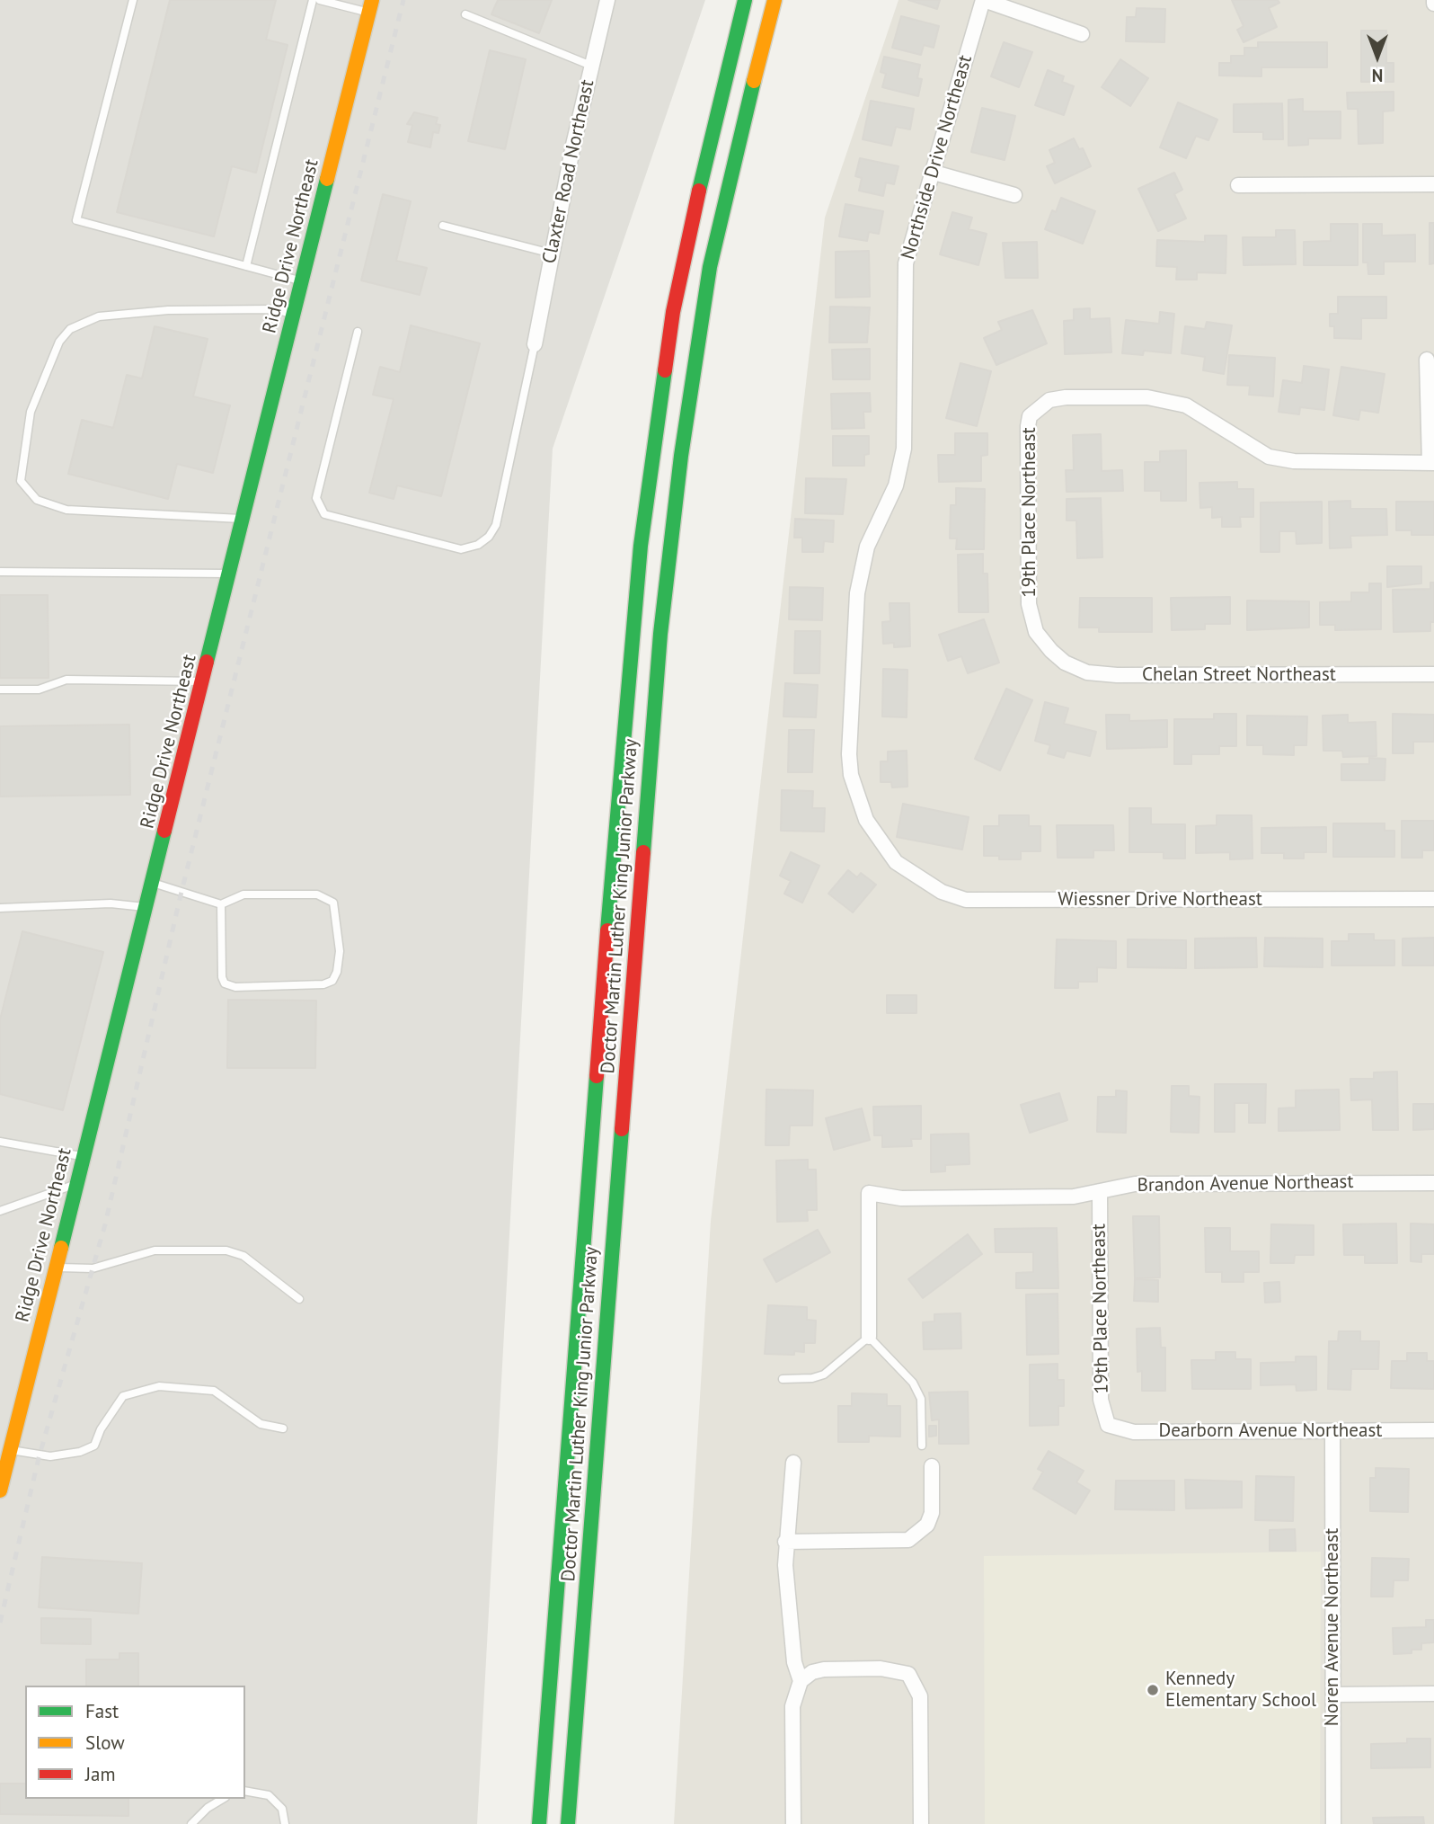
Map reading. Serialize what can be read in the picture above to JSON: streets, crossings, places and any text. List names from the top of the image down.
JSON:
{
  "streets": {
    "main road": ["Ridge Drive Northeast", "Doctor Martin Luther King Junior Parkway"],
    "street": [
      "Northside Drive Northeast",
      "Claxter Road Northeast",
      "19th Place Northeast",
      "Chelan Street Northeast",
      "Wiessner Drive Northeast",
      "Brandon Avenue Northeast",
      "Dearborn Avenue Northeast",
      "Noren Avenue Northeast"
    ]
  },
  "crossings": [
    ["Northside Drive Northeast", "Wiessner Drive Northeast"],
    ["19th Place Northeast", "Chelan Street Northeast"],
    ["19th Place Northeast", "Brandon Avenue Northeast"],
    ["19th Place Northeast", "Dearborn Avenue Northeast"],
    ["Dearborn Avenue Northeast", "Noren Avenue Northeast"]
  ],
  "places": ["Kennedy Elementary School"],
  "legend": ["Fast", "Slow", "Jam"],
  "north": "bottom"
}
